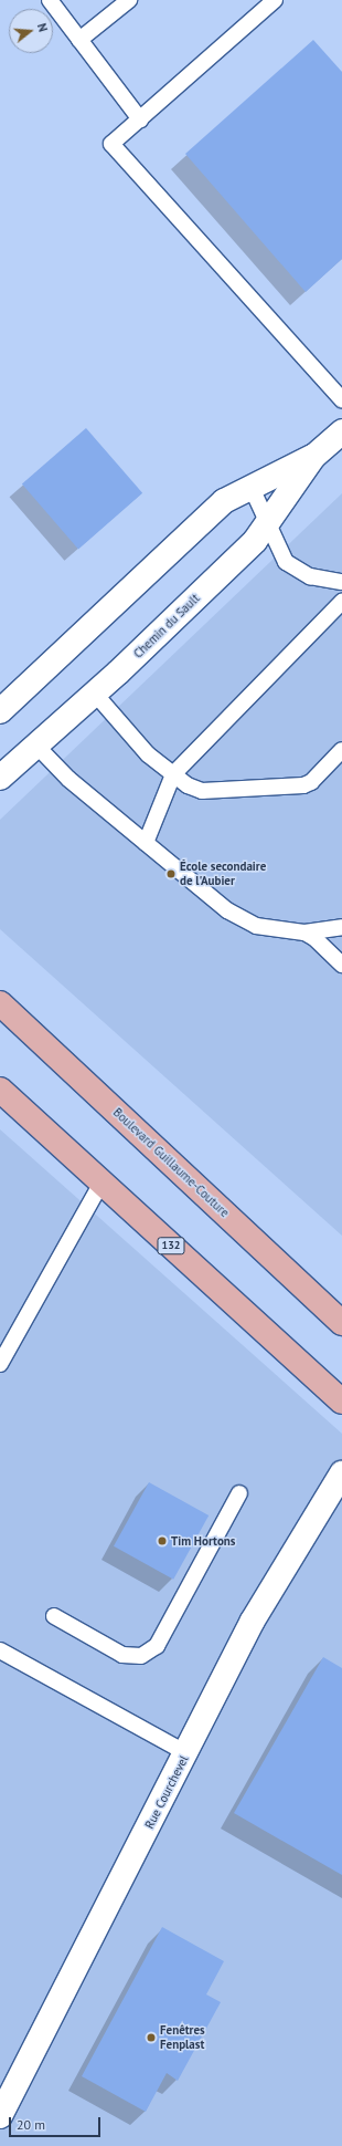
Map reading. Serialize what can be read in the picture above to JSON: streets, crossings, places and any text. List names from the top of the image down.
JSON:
{
  "streets": {
    "main road": ["Boulevard Guillaume-Couture", "132"],
    "street": ["Chemin du Sault", "Rue Courchevel"]
  },
  "places": ["École secondaire de l'Aubier", "Tim Hortons", "Fenêtres Fenplast"],
  "scale_bar": "20 m",
  "north": "right"
}
